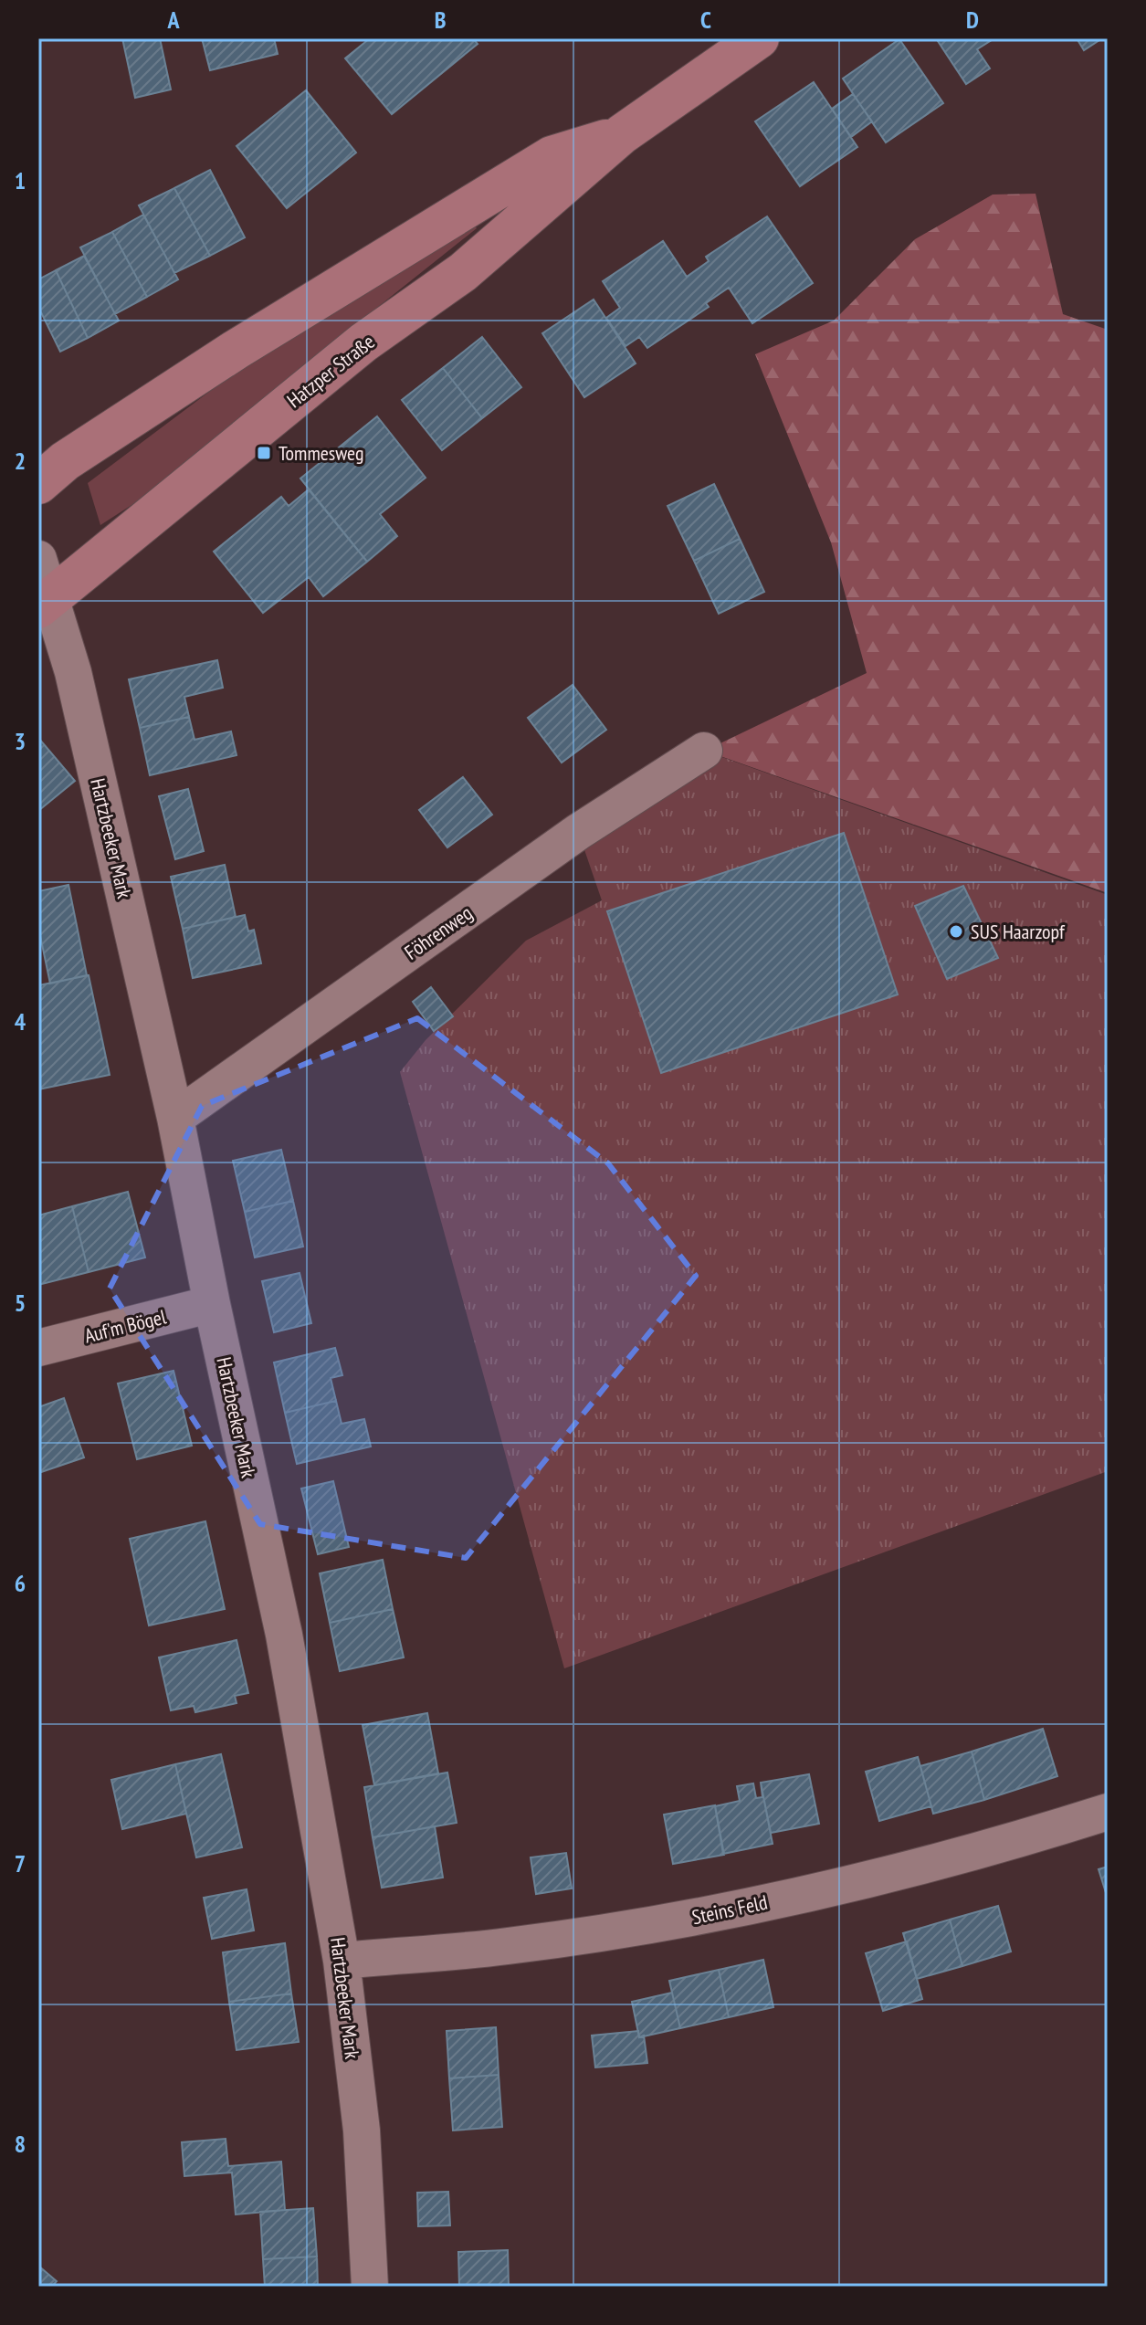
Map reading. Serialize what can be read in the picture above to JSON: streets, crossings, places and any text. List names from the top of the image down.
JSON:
{
  "streets": {
    "main road": ["Hatzper Straße"],
    "street": [
      "Hartzbeeker Mark",
      "Föhrenweg",
      "Auf'm Bögel",
      "Steins Feld"
    ]
  },
  "crossings": [
    ["Hatzper Straße", "Hartzbeeker Mark"],
    ["Hartzbeeker Mark", "Föhrenweg"],
    ["Hartzbeeker Mark", "Auf'm Bögel"],
    ["Hartzbeeker Mark", "Steins Feld"]
  ],
  "places": {
    "transit": ["Tommesweg"],
    "other": ["SUS Haarzopf"]
  },
  "grid": {
    "columns": [
      "A",
      "B",
      "C",
      "D"
    ],
    "rows": [
      "1",
      "2",
      "3",
      "4",
      "5",
      "6",
      "7",
      "8"
    ]
  }
}
